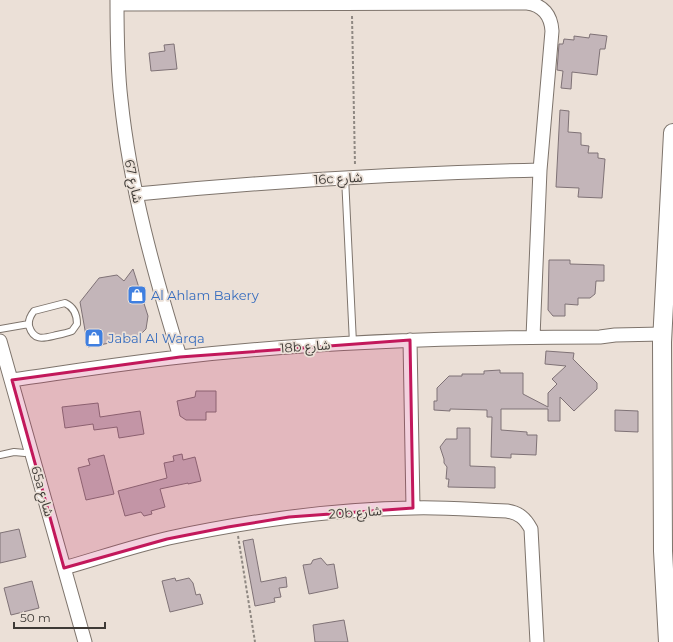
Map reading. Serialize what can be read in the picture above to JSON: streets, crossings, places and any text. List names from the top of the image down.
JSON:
{
  "streets": {
    "street": [
      "16c شارع",
      "شارع 67",
      "18b شارع",
      "65a شارع",
      "20b شارع"
    ]
  },
  "crossings": [
    ["16c شارع", "شارع 67"],
    ["شارع 67", "18b شارع"],
    ["18b شارع", "65a شارع"],
    ["65a شارع", "20b شارع"]
  ],
  "places": {
    "shop": ["Al Ahlam Bakery", "Jabal Al Warqa"]
  },
  "scale_bar": "50 m"
}
